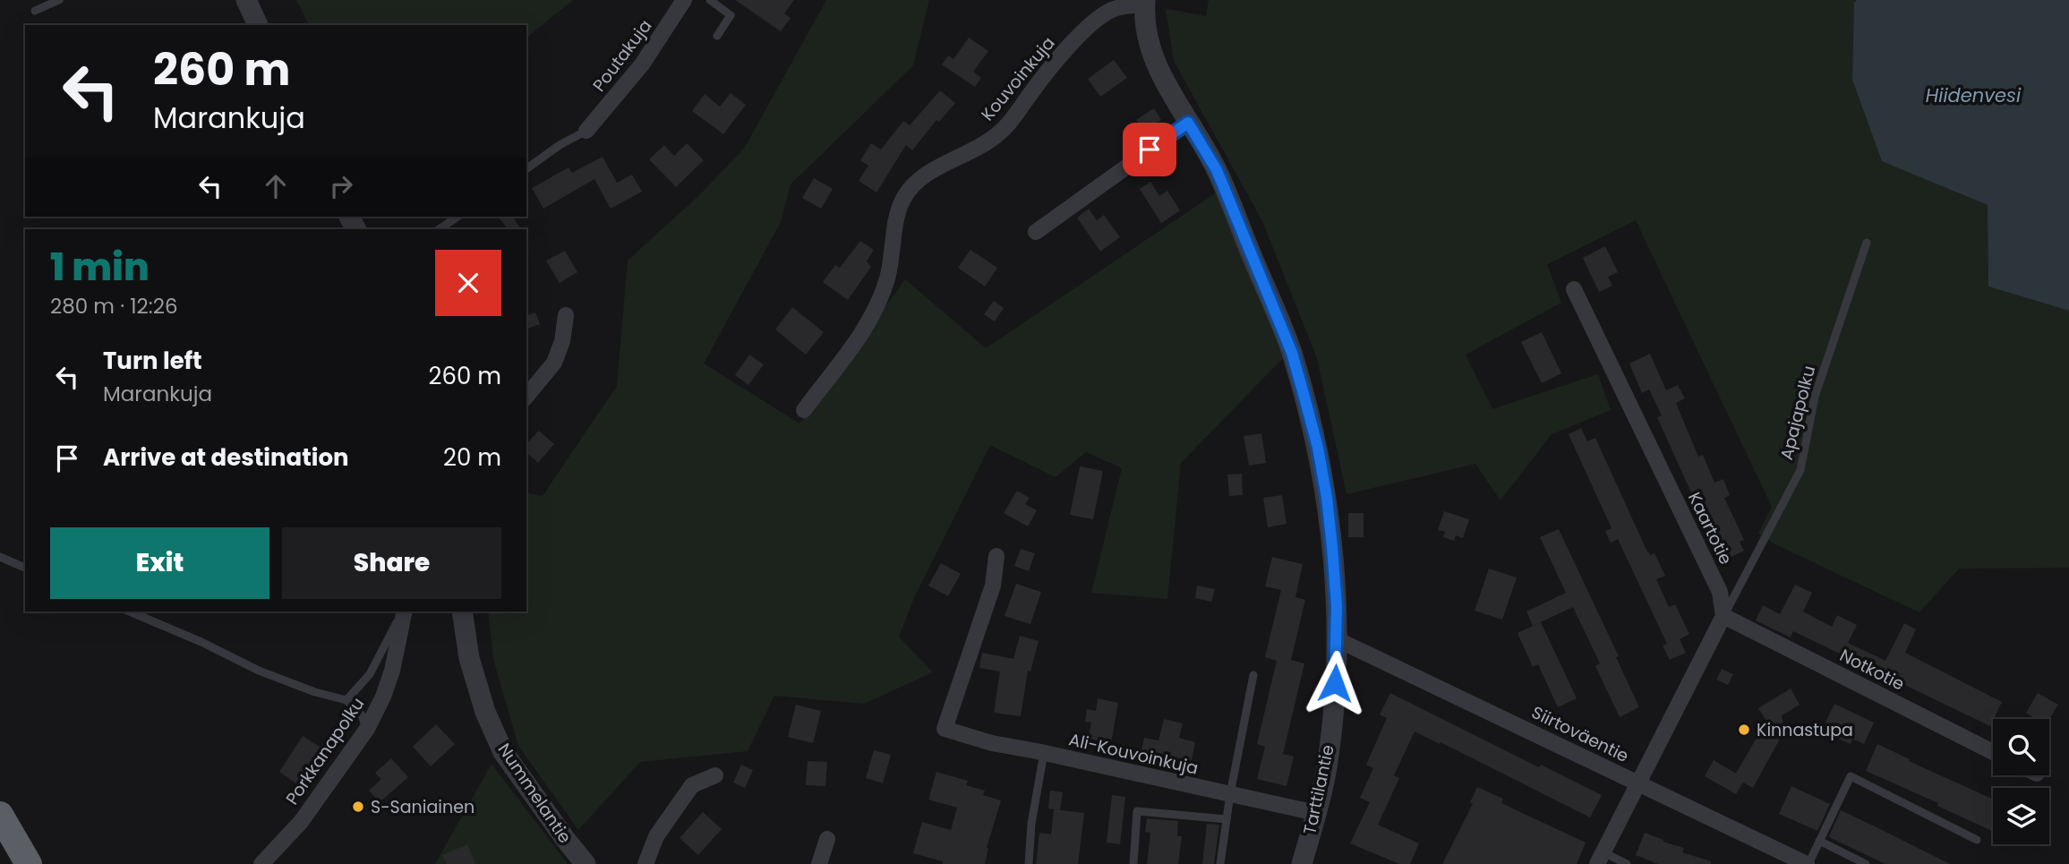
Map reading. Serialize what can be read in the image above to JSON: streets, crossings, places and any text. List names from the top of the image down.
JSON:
{
  "streets": {
    "street": [
      "Poutakuja",
      "Kouvoinkuja",
      "Kaartotie",
      "Notkotie",
      "Siirtoväentie",
      "Porkkanapolku",
      "Ali-Kouvoinkuja",
      "Tarttilantie",
      "Nummelantie"
    ],
    "lane": ["Apajapolku"]
  },
  "crossings": [
    ["Kouvoinkuja", "Tarttilantie"],
    ["Apajapolku", "Kaartotie"],
    ["Apajapolku", "Notkotie"],
    ["Kaartotie", "Notkotie"],
    ["Siirtoväentie", "Tarttilantie"],
    ["Ali-Kouvoinkuja", "Tarttilantie"]
  ],
  "water": ["Hiidenvesi"],
  "places": ["Kinnastupa", "S-Saniainen"],
  "page": {
    "turn": ["260 m", "Marankuja"],
    "heading": ["1 min", "280 m · 12:26"],
    "list": [
      {
        "name": "Turn left",
        "note": "Marankuja",
        "value": "260 m"
      },
      {
        "name": "Arrive at destination",
        "value": "20 m"
      }
    ],
    "buttons": ["Exit", "Share"]
  }
}
